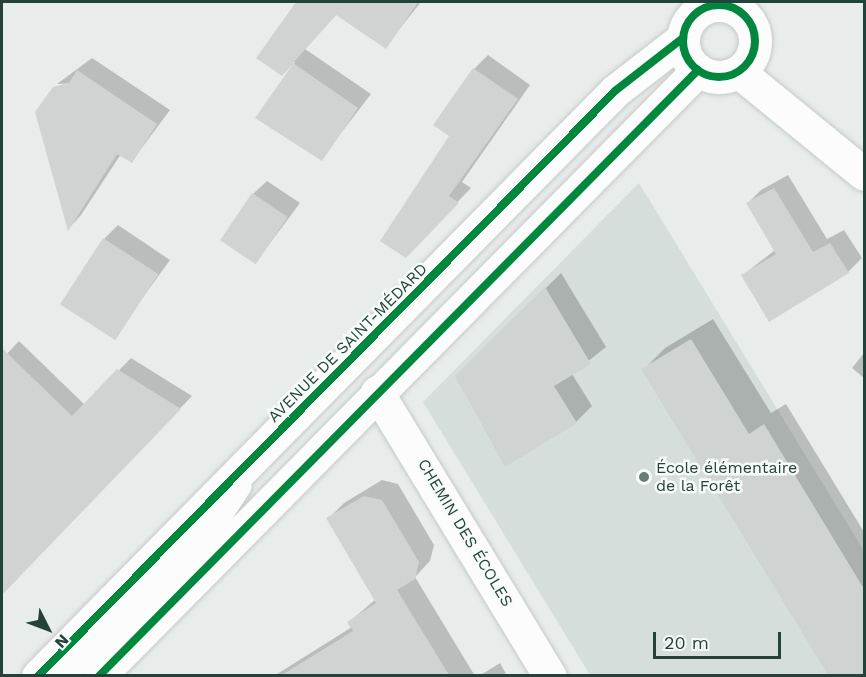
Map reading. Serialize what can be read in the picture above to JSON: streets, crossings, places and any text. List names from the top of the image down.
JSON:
{
  "streets": {
    "main road": ["AVENUE DE SAINT-MÉDARD", "CHEMIN DES ÉCOLES"]
  },
  "crossings": [
    ["AVENUE DE SAINT-MÉDARD", "CHEMIN DES ÉCOLES"]
  ],
  "places": ["École élémentaire de la Forêt"],
  "scale_bar": "20 m",
  "north": "bottom right"
}
